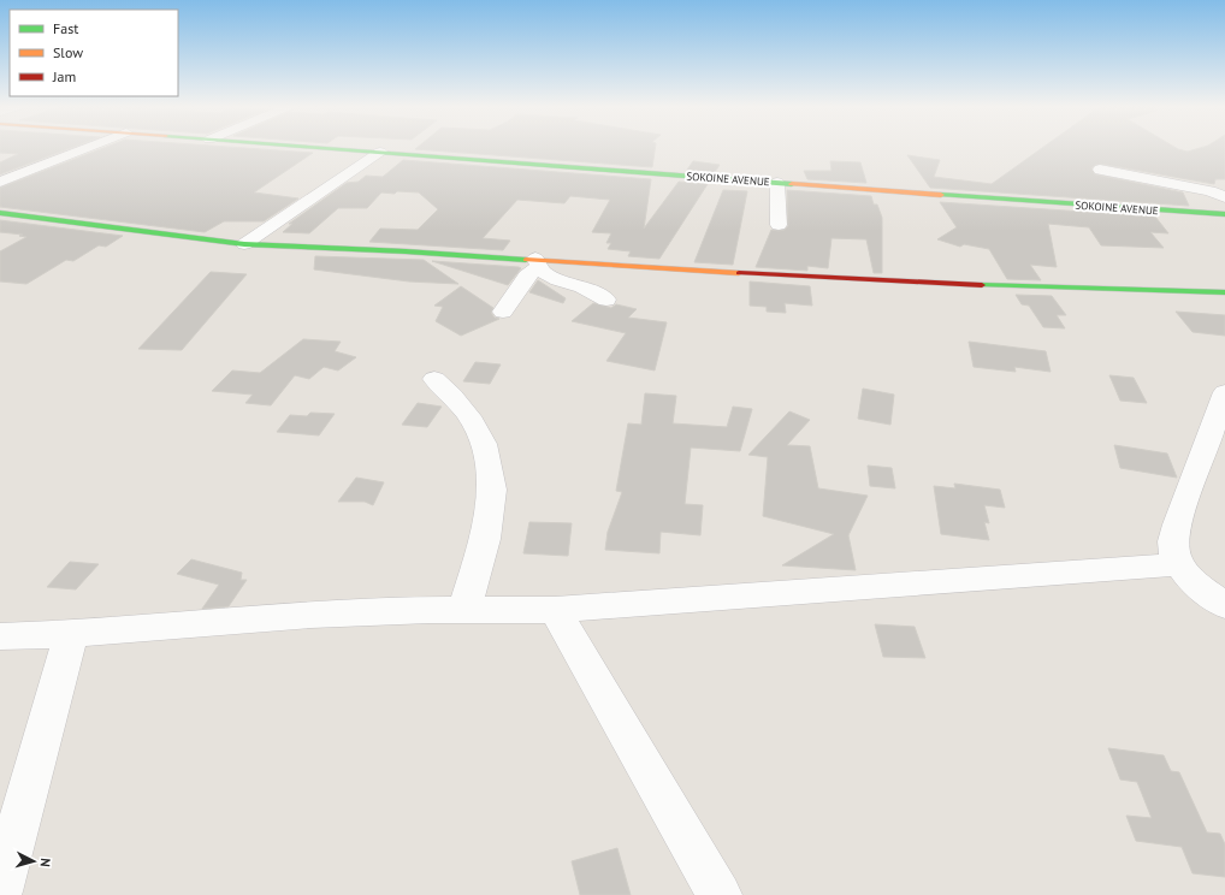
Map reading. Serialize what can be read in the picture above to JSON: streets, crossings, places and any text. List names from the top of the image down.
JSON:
{
  "streets": {
    "street": ["SOKOINE AVENUE"]
  },
  "legend": ["Fast", "Slow", "Jam"],
  "north": "right"
}
